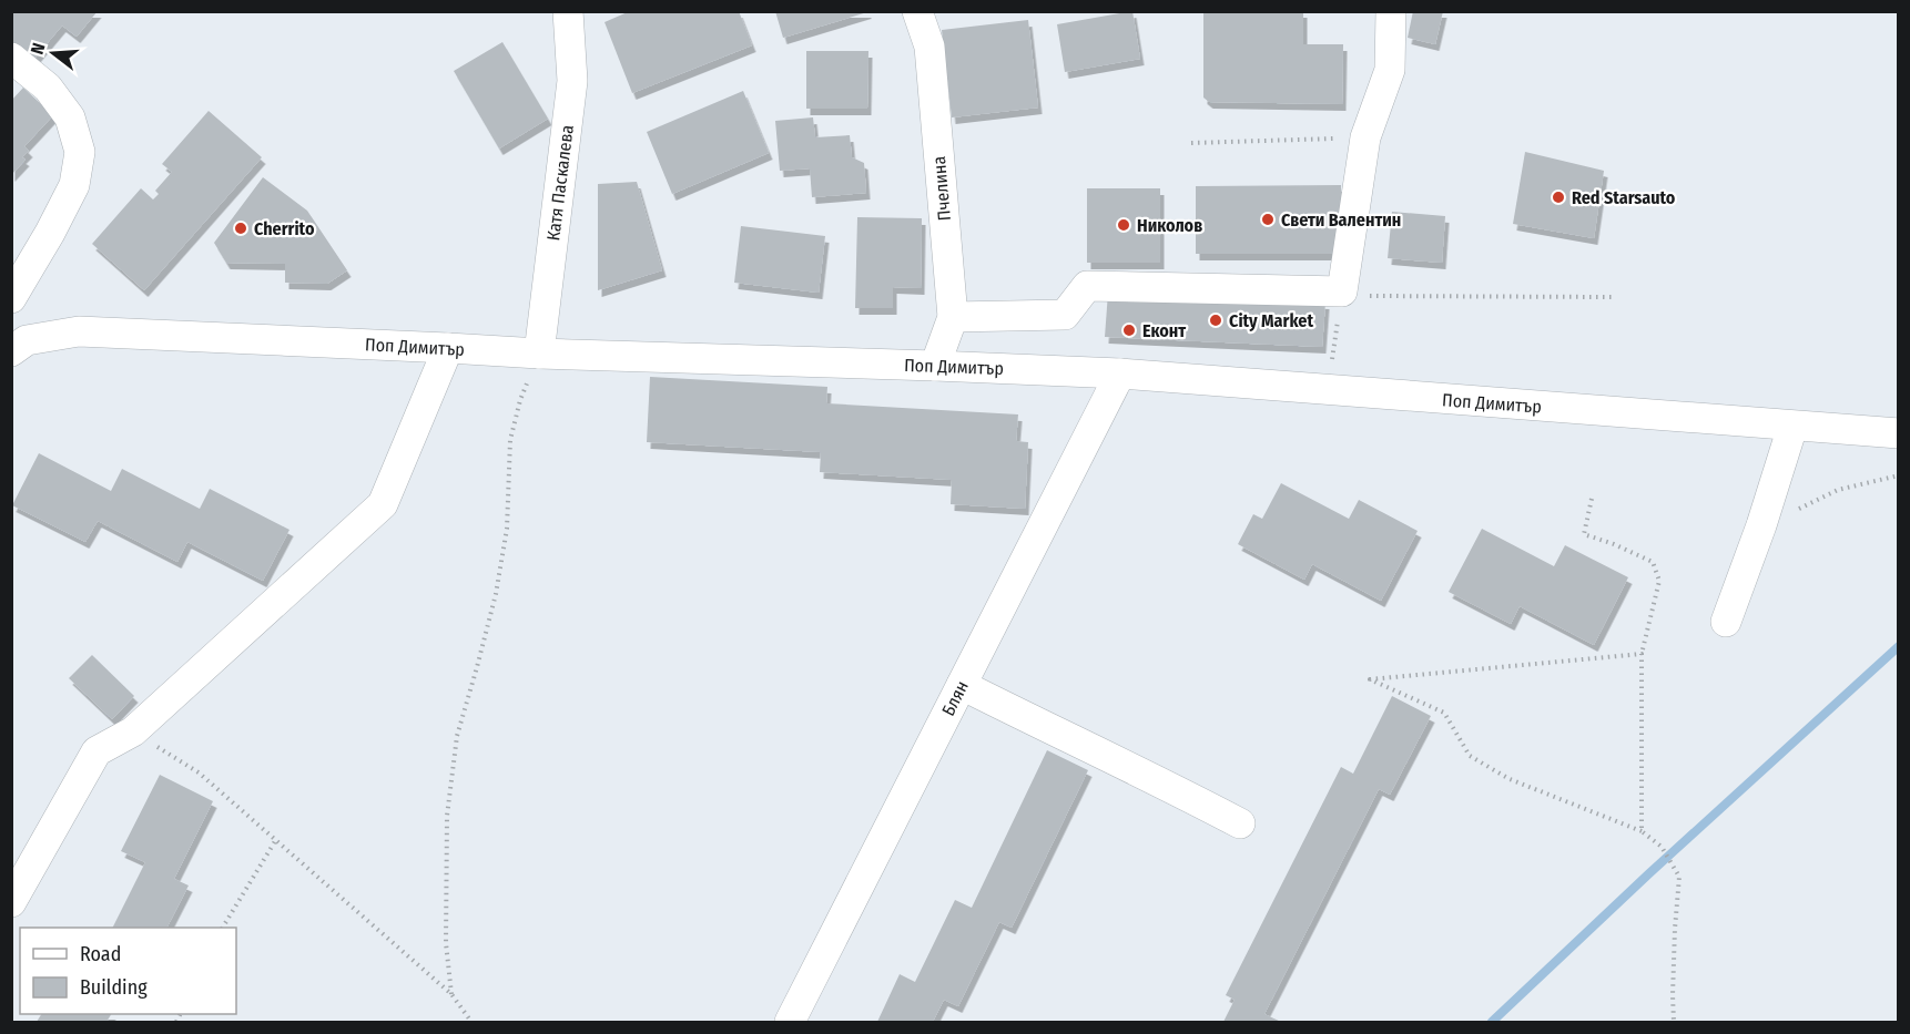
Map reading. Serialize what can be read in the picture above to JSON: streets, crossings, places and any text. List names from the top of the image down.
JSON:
{
  "streets": {
    "street": [
      "Катя Паскалева",
      "Пчелина",
      "Поп Димитър",
      "Блян"
    ]
  },
  "crossings": [
    ["Катя Паскалева", "Поп Димитър"],
    ["Пчелина", "Поп Димитър"],
    ["Поп Димитър", "Блян"]
  ],
  "places": [
    "Red Starsauto",
    "Свети Валентин",
    "Николов",
    "Cherrito",
    "City Market",
    "Еконт"
  ],
  "legend": ["Road", "Building"],
  "north": "left"
}
